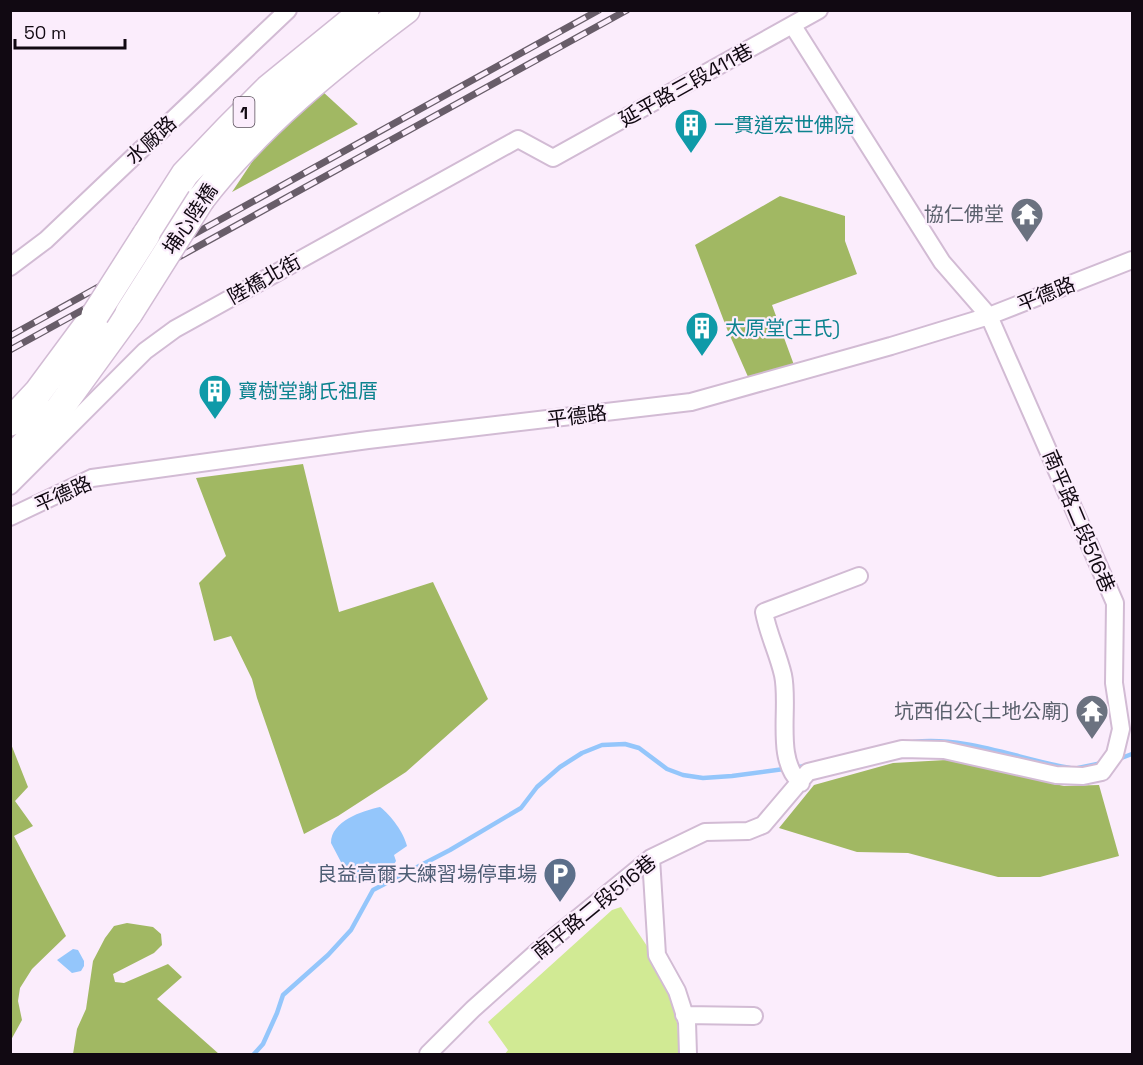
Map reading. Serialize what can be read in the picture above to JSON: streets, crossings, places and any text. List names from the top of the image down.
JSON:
{
  "streets": {
    "main road": ["1", "埔心陸橋"],
    "street": [
      "延平路三段411巷",
      "水廠路",
      "陸橋北街",
      "平德路",
      "南平路二段516巷"
    ]
  },
  "crossings": [
    ["延平路三段411巷", "陸橋北街"],
    ["延平路三段411巷", "南平路二段516巷"],
    ["平德路", "南平路二段516巷"]
  ],
  "places": {
    "building": ["一貫道宏世佛院", "太原堂(王氏)", "寶樹堂謝氏祖厝"],
    "temple": ["協仁佛堂", "坑西伯公(土地公廟)"],
    "parking": ["良益高爾夫練習場停車場"]
  },
  "scale_bar": "50 m"
}
